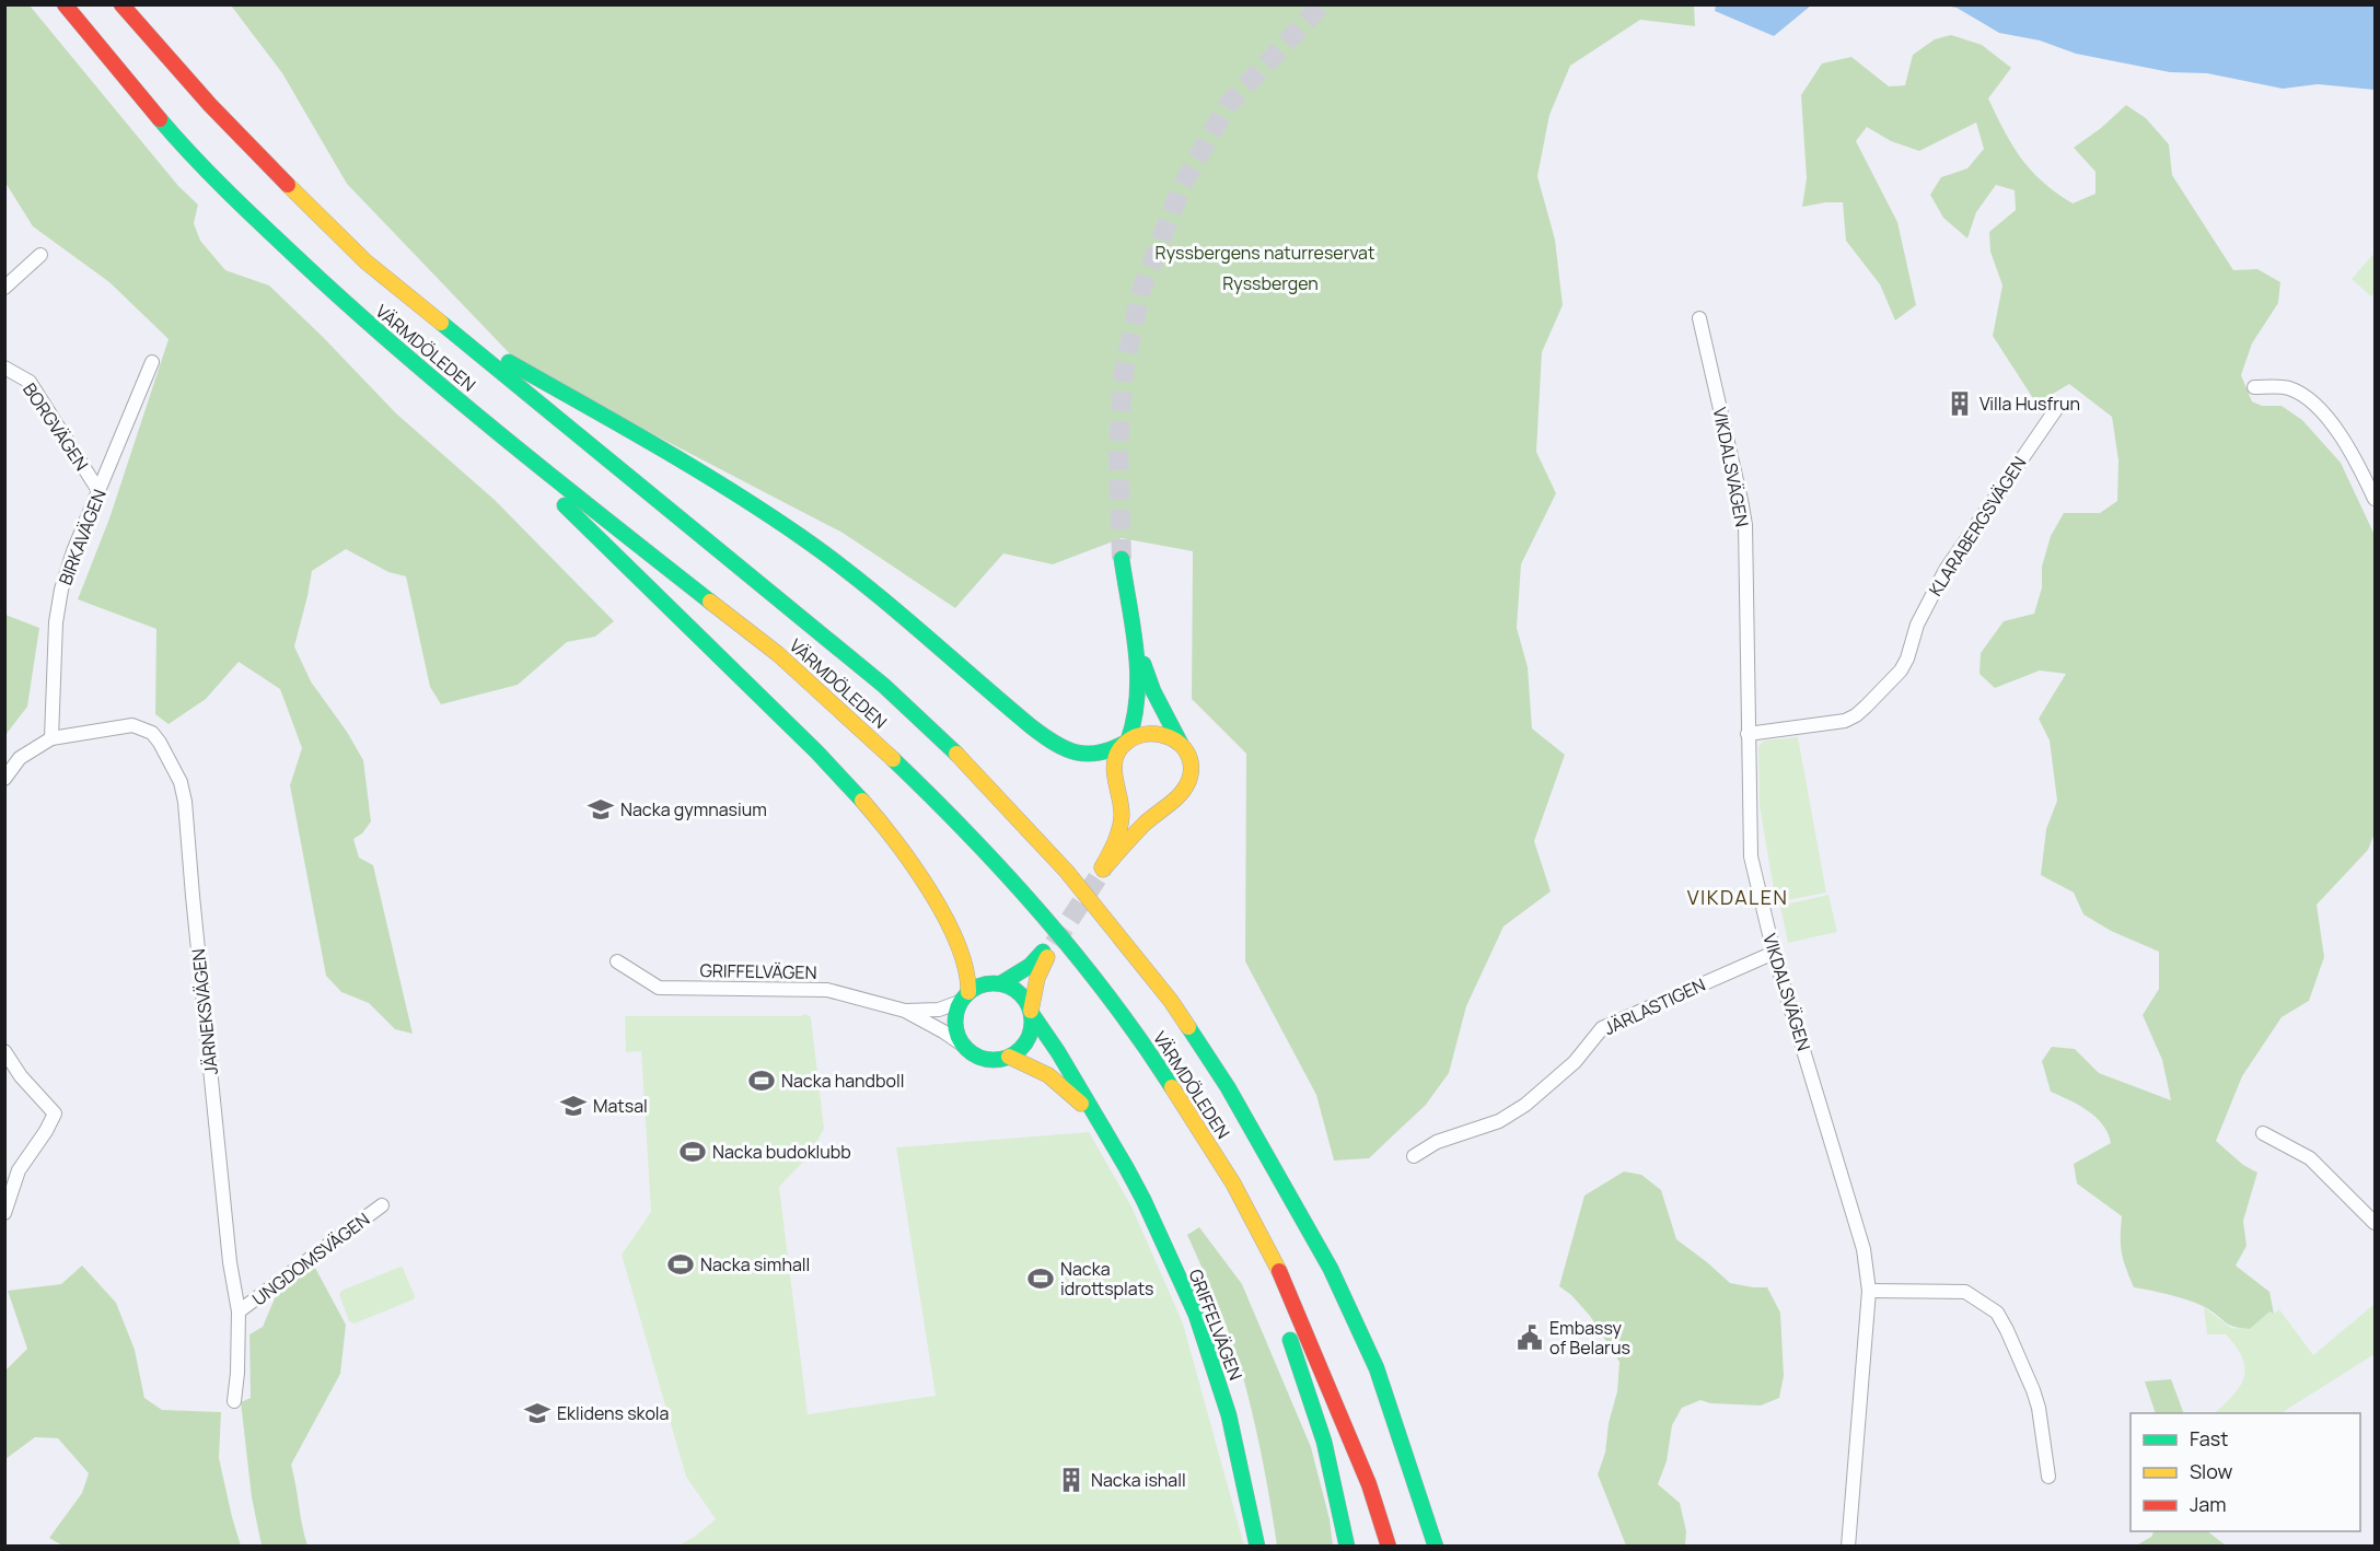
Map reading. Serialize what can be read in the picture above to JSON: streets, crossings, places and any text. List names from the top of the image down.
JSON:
{
  "streets": {
    "main road": ["VÄRMDÖLEDEN", "GRIFFELVÄGEN"],
    "street": [
      "BORGVÄGEN",
      "VIKDALSVÄGEN",
      "KLARABERGSVÄGEN",
      "BIRKAVÄGEN",
      "JÄRLASTIGEN",
      "JÄRNEKSVÄGEN",
      "UNGDOMSVÄGEN"
    ]
  },
  "crossings": [
    ["BORGVÄGEN", "BIRKAVÄGEN"],
    ["VIKDALSVÄGEN", "KLARABERGSVÄGEN"],
    ["VIKDALSVÄGEN", "JÄRLASTIGEN"],
    ["BIRKAVÄGEN", "JÄRNEKSVÄGEN"],
    ["JÄRNEKSVÄGEN", "UNGDOMSVÄGEN"]
  ],
  "districts": ["VIKDALEN"],
  "parks": ["Ryssbergens naturreservat", "Ryssbergen"],
  "places": {
    "building": ["Villa Husfrun", "Nacka ishall"],
    "school or university": ["Nacka gymnasium", "Matsal", "Eklidens skola"],
    "sports": [
      "Nacka handboll",
      "Nacka budoklubb",
      "Nacka simhall",
      "Nacka idrottsplats"
    ],
    "public building": ["Embassy of Belarus"]
  },
  "legend": ["Fast", "Slow", "Jam"]
}
